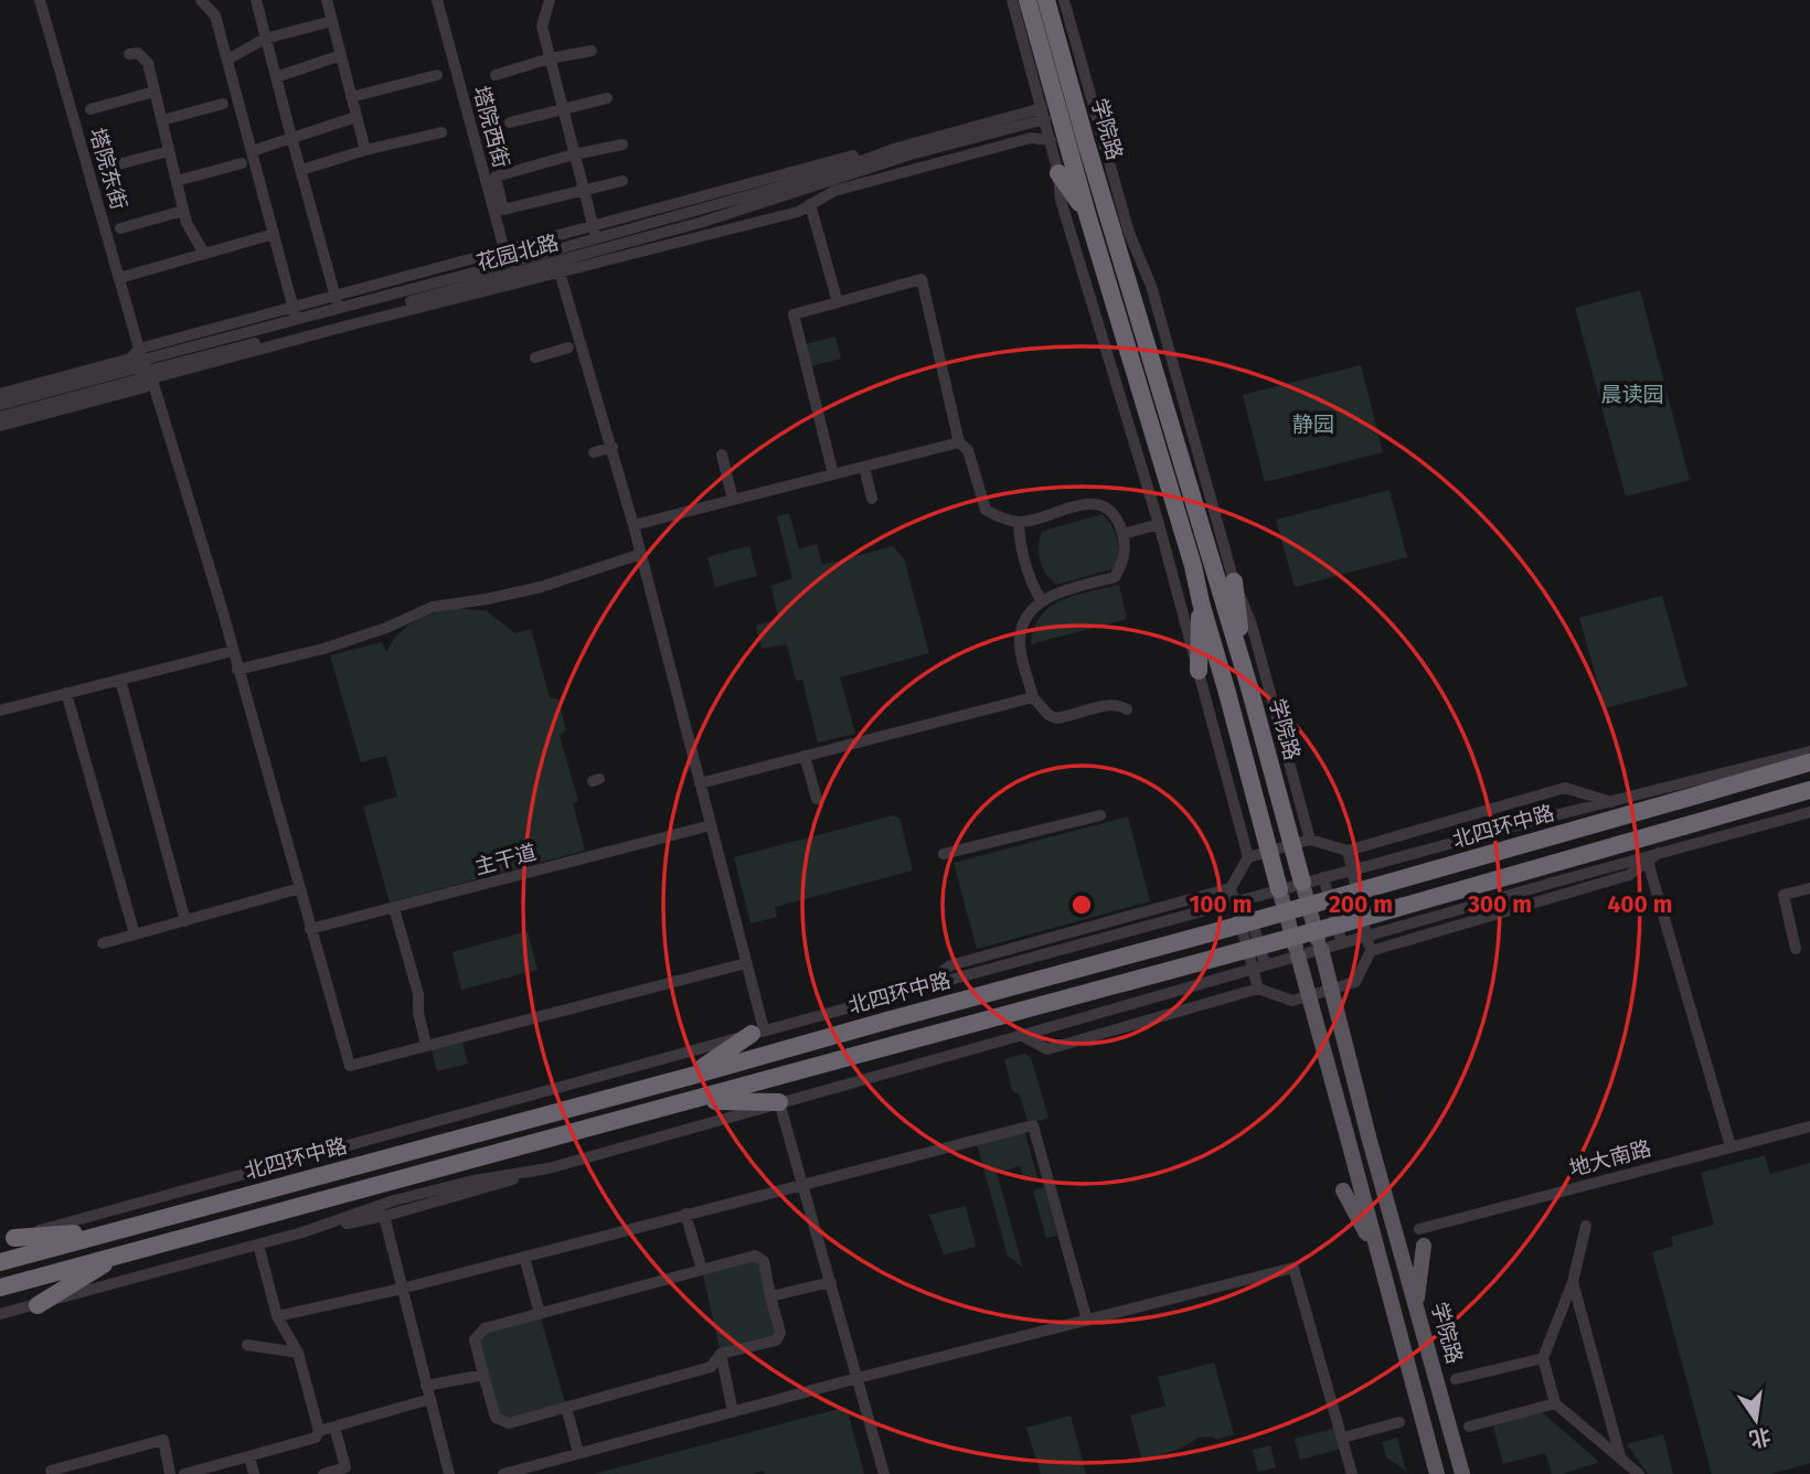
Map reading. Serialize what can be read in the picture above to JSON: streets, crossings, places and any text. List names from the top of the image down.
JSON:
{
  "streets": {
    "highway": ["学院路", "北四环中路"],
    "street": [
      "塔院西街",
      "塔院东街",
      "花园北路",
      "主干道",
      "地大南路"
    ]
  },
  "crossings": [
    ["塔院西街", "花园北路"],
    ["学院路", "北四环中路"],
    ["塔院东街", "花园北路"],
    ["塔院东街", "主干道"]
  ],
  "parks": ["晨读园", "静园"],
  "north": "bottom",
  "rings": [
    "100 m",
    "200 m",
    "300 m",
    "400 m"
  ]
}
